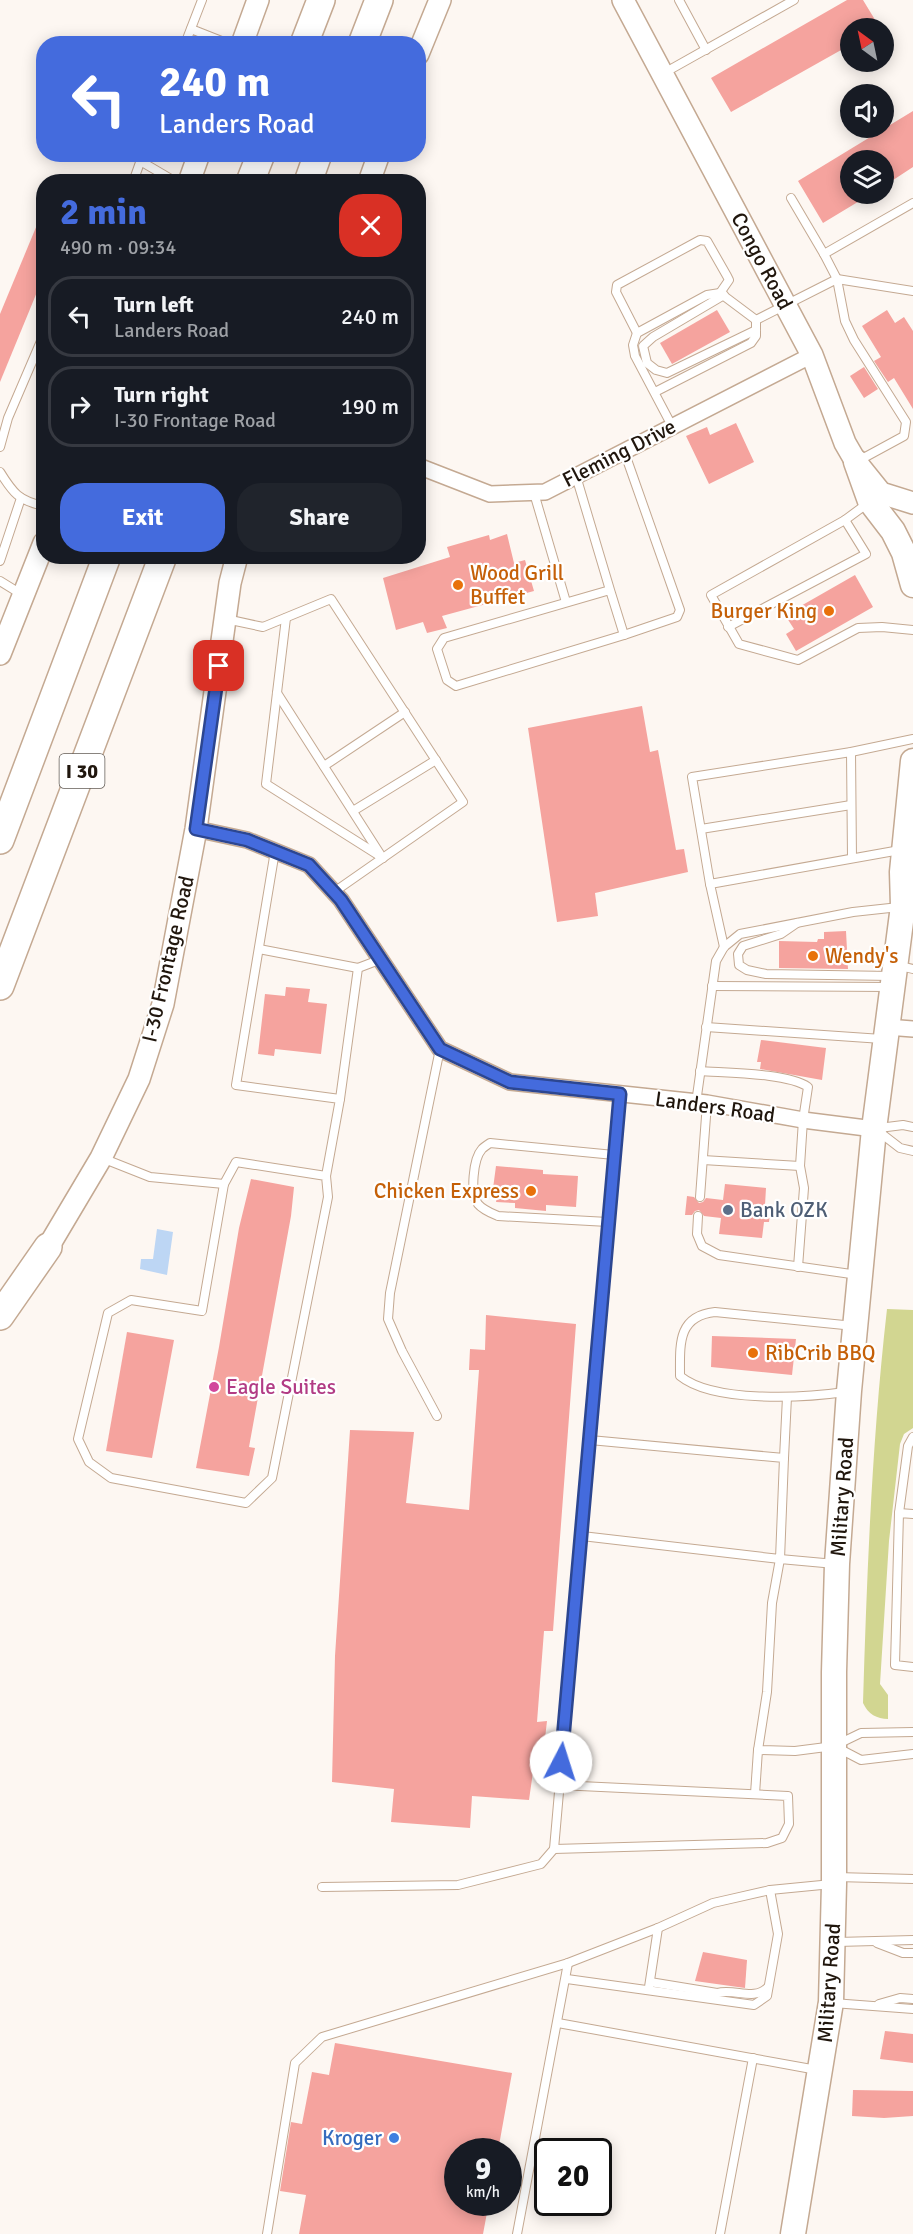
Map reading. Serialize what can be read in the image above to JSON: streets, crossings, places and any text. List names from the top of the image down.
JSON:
{
  "streets": {
    "highway": ["I 30"],
    "main road": ["Congo Road", "I-30 Frontage Road", "Military Road"],
    "street": ["Fleming Drive", "Landers Road"]
  },
  "crossings": [
    ["Congo Road", "Fleming Drive"],
    ["Landers Road", "Military Road"]
  ],
  "places": [
    "Wood Grill Buffet",
    "Burger King",
    "Wendy's",
    "Chicken Express",
    "Bank OZK",
    "RibCrib BBQ",
    "Eagle Suites",
    "Kroger"
  ],
  "north": "top left",
  "page": {
    "turn": ["240 m", "Landers Road"],
    "heading": ["2 min", "490 m · 09:34"],
    "list": [
      {
        "name": "Turn left",
        "note": "Landers Road",
        "value": "240 m"
      },
      {
        "name": "Turn right",
        "note": "I-30 Frontage Road",
        "value": "190 m"
      }
    ],
    "buttons": ["Exit", "Share"],
    "speed": "9 km/h",
    "limit": "20"
  }
}
